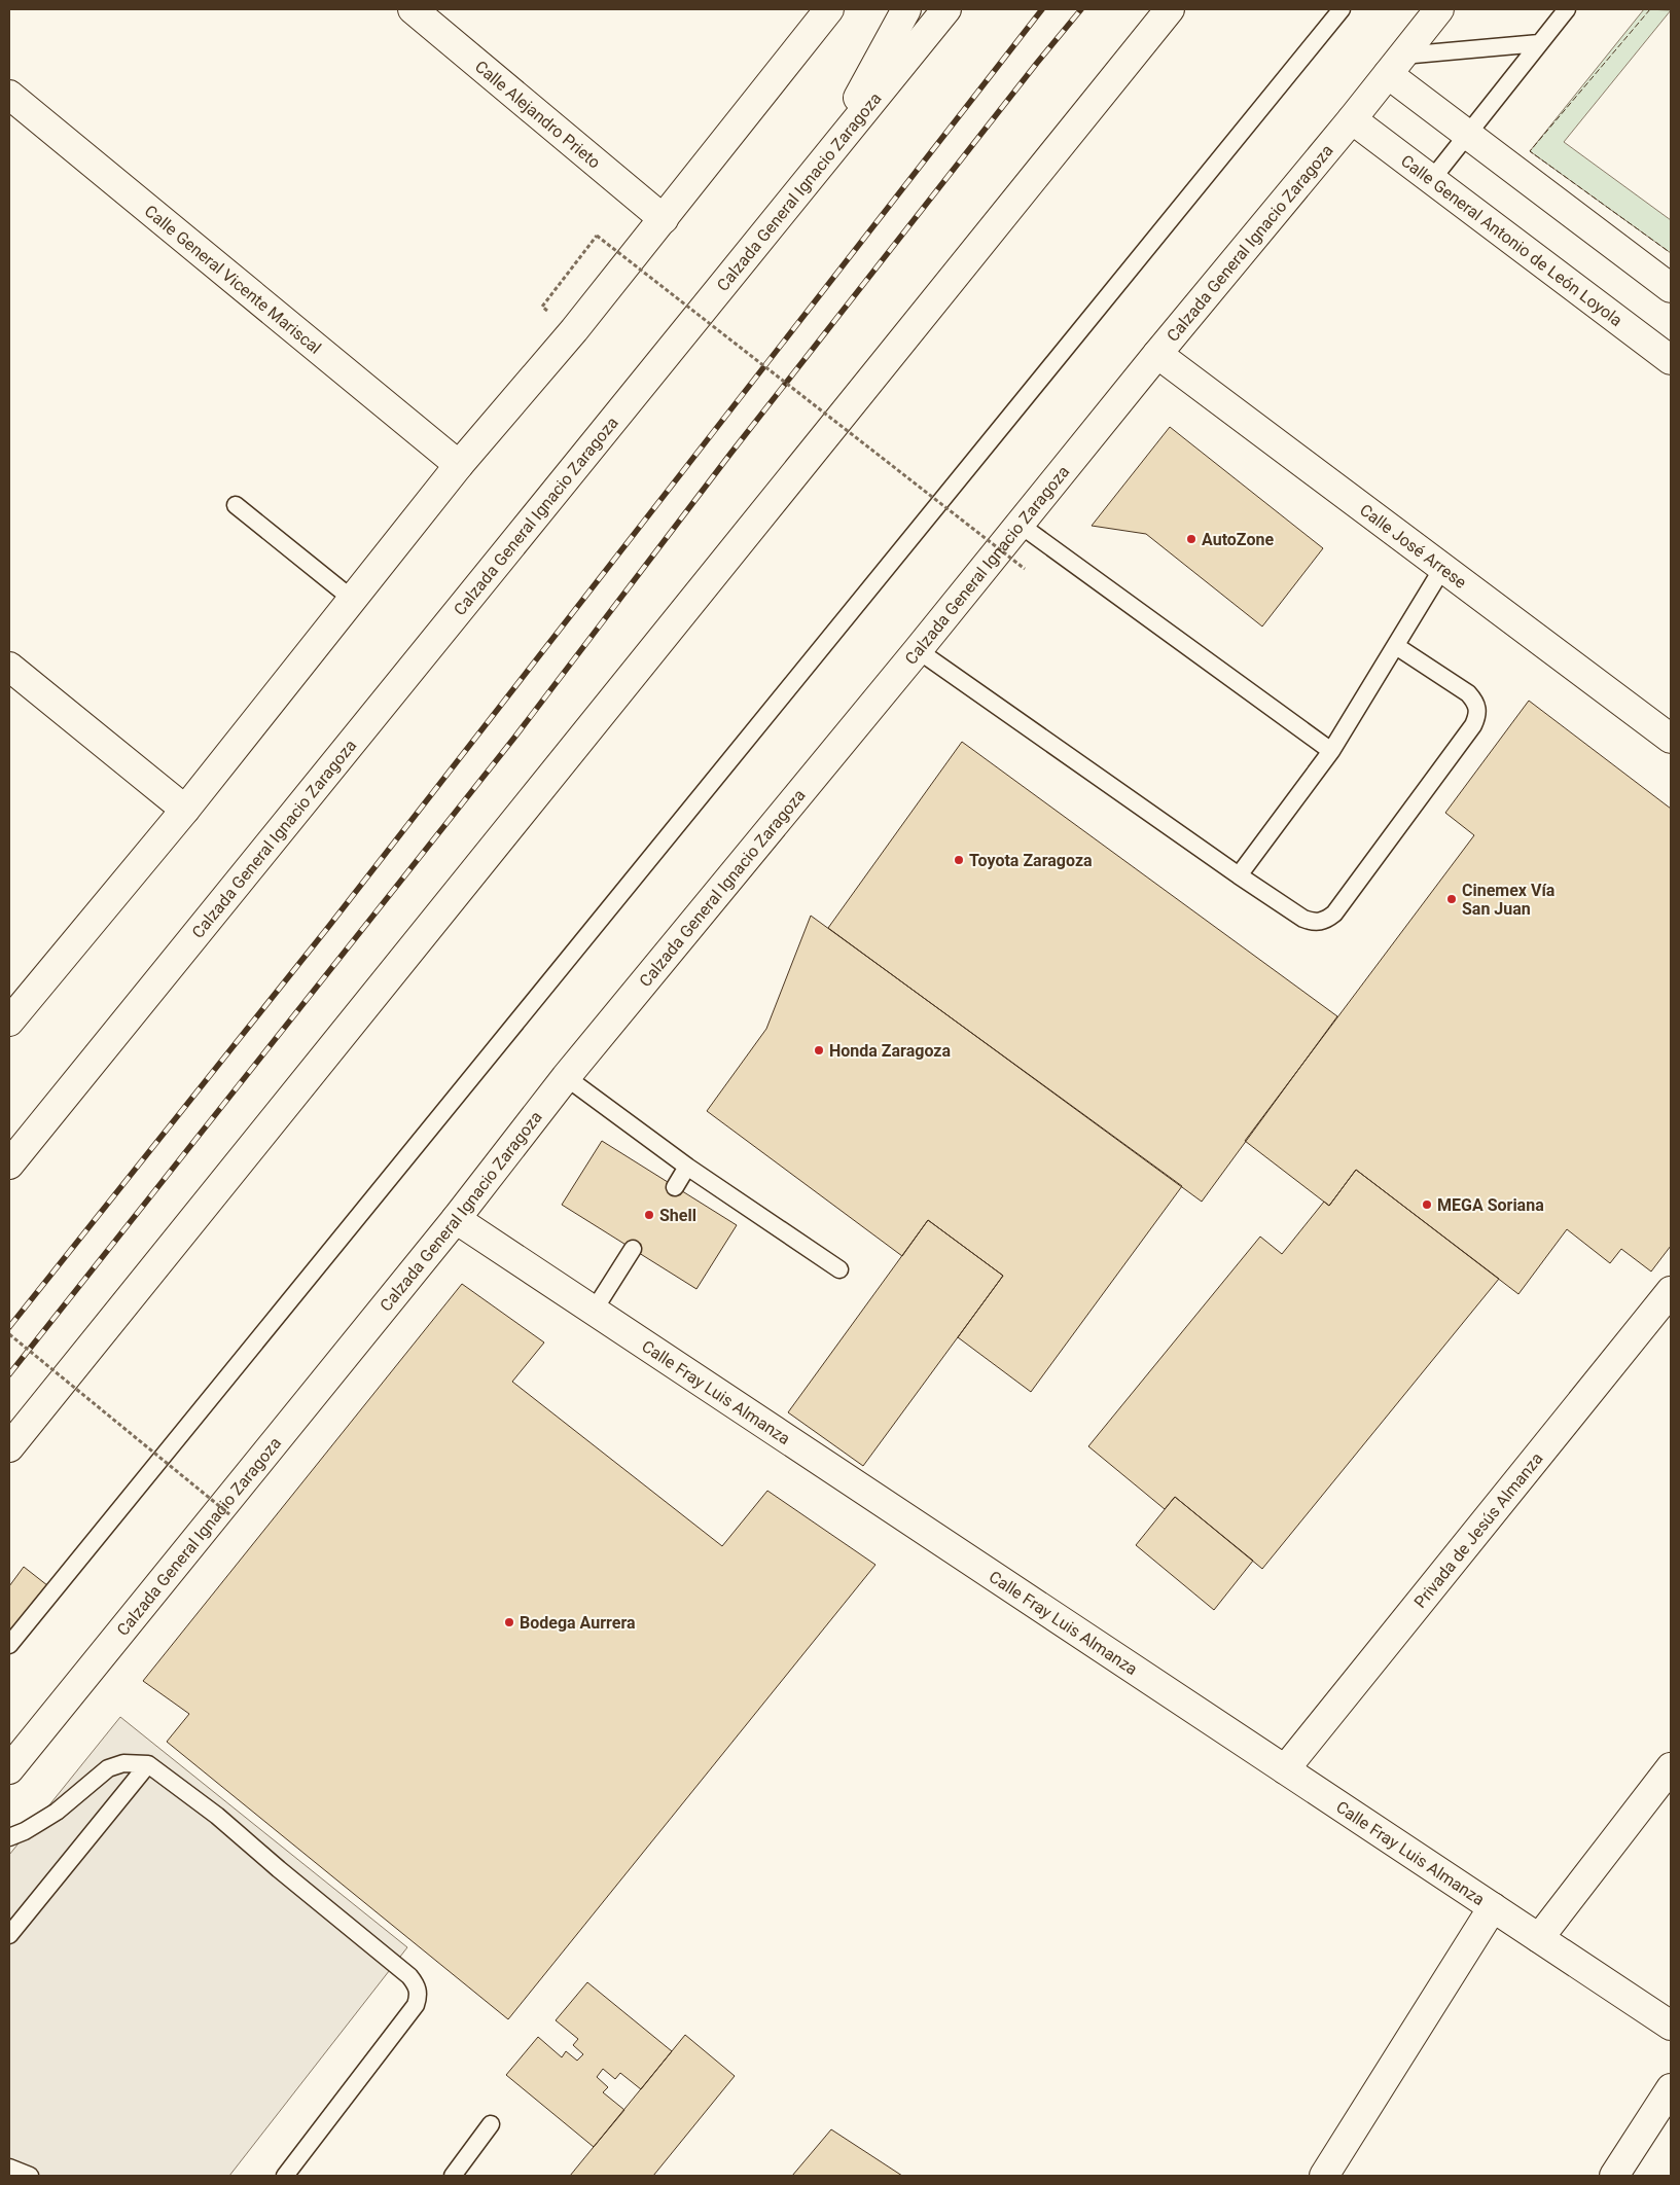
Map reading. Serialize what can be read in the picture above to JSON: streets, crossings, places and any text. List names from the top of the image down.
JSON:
{
  "streets": {
    "main road": [
      "Calle Alejandro Prieto",
      "Calzada General Ignacio Zaragoza",
      "Calle General Antonio de León Loyola",
      "Calle General Vicente Mariscal",
      "Calle José Arrese",
      "Calle Fray Luis Almanza",
      "Privada de Jesús Almanza"
    ]
  },
  "crossings": [
    ["Calzada General Ignacio Zaragoza", "Calle General Antonio de León Loyola"],
    ["Calzada General Ignacio Zaragoza", "Calle José Arrese"],
    ["Calzada General Ignacio Zaragoza", "Calle Fray Luis Almanza"],
    ["Calle Fray Luis Almanza", "Privada de Jesús Almanza"]
  ],
  "places": [
    "AutoZone",
    "Toyota Zaragoza",
    "Cinemex Vía San Juan",
    "Honda Zaragoza",
    "MEGA Soriana",
    "Shell",
    "Bodega Aurrera"
  ]
}
